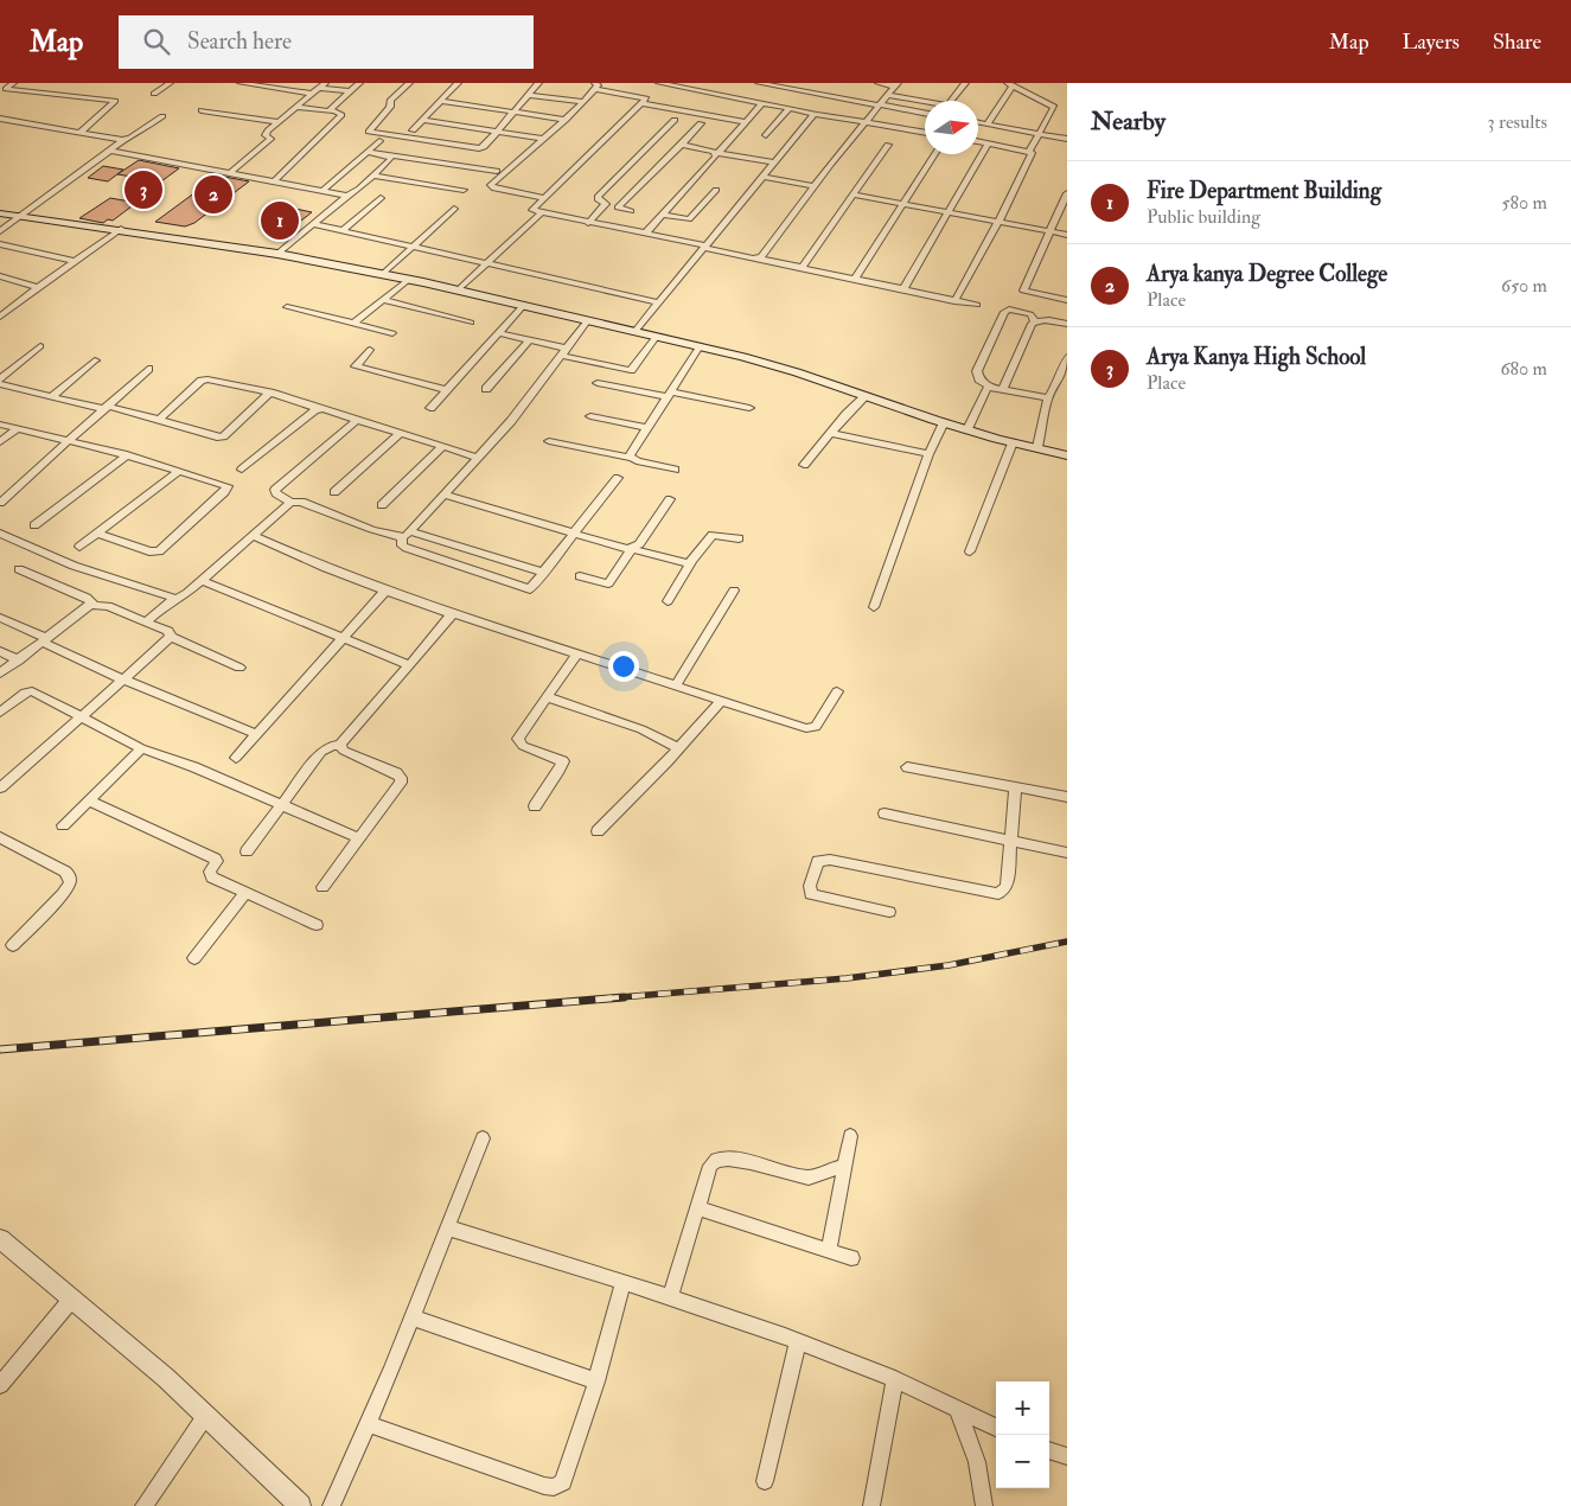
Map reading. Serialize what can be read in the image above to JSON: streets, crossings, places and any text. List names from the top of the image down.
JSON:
{
  "north": "right",
  "page": {
    "header": "Map",
    "search": "Search here",
    "nav": ["Map", "Layers", "Share"],
    "heading": ["Nearby", "3 results"],
    "list": [
      {
        "mark": "1",
        "name": "Fire Department Building",
        "note": "Public building",
        "value": "580 m"
      },
      {
        "mark": "2",
        "name": "Arya kanya Degree College",
        "note": "Place",
        "value": "650 m"
      },
      {
        "mark": "3",
        "name": "Arya Kanya High School",
        "note": "Place",
        "value": "680 m"
      }
    ],
    "pins": ["3", "2", "1"],
    "map_buttons": ["+", "−"]
  }
}
